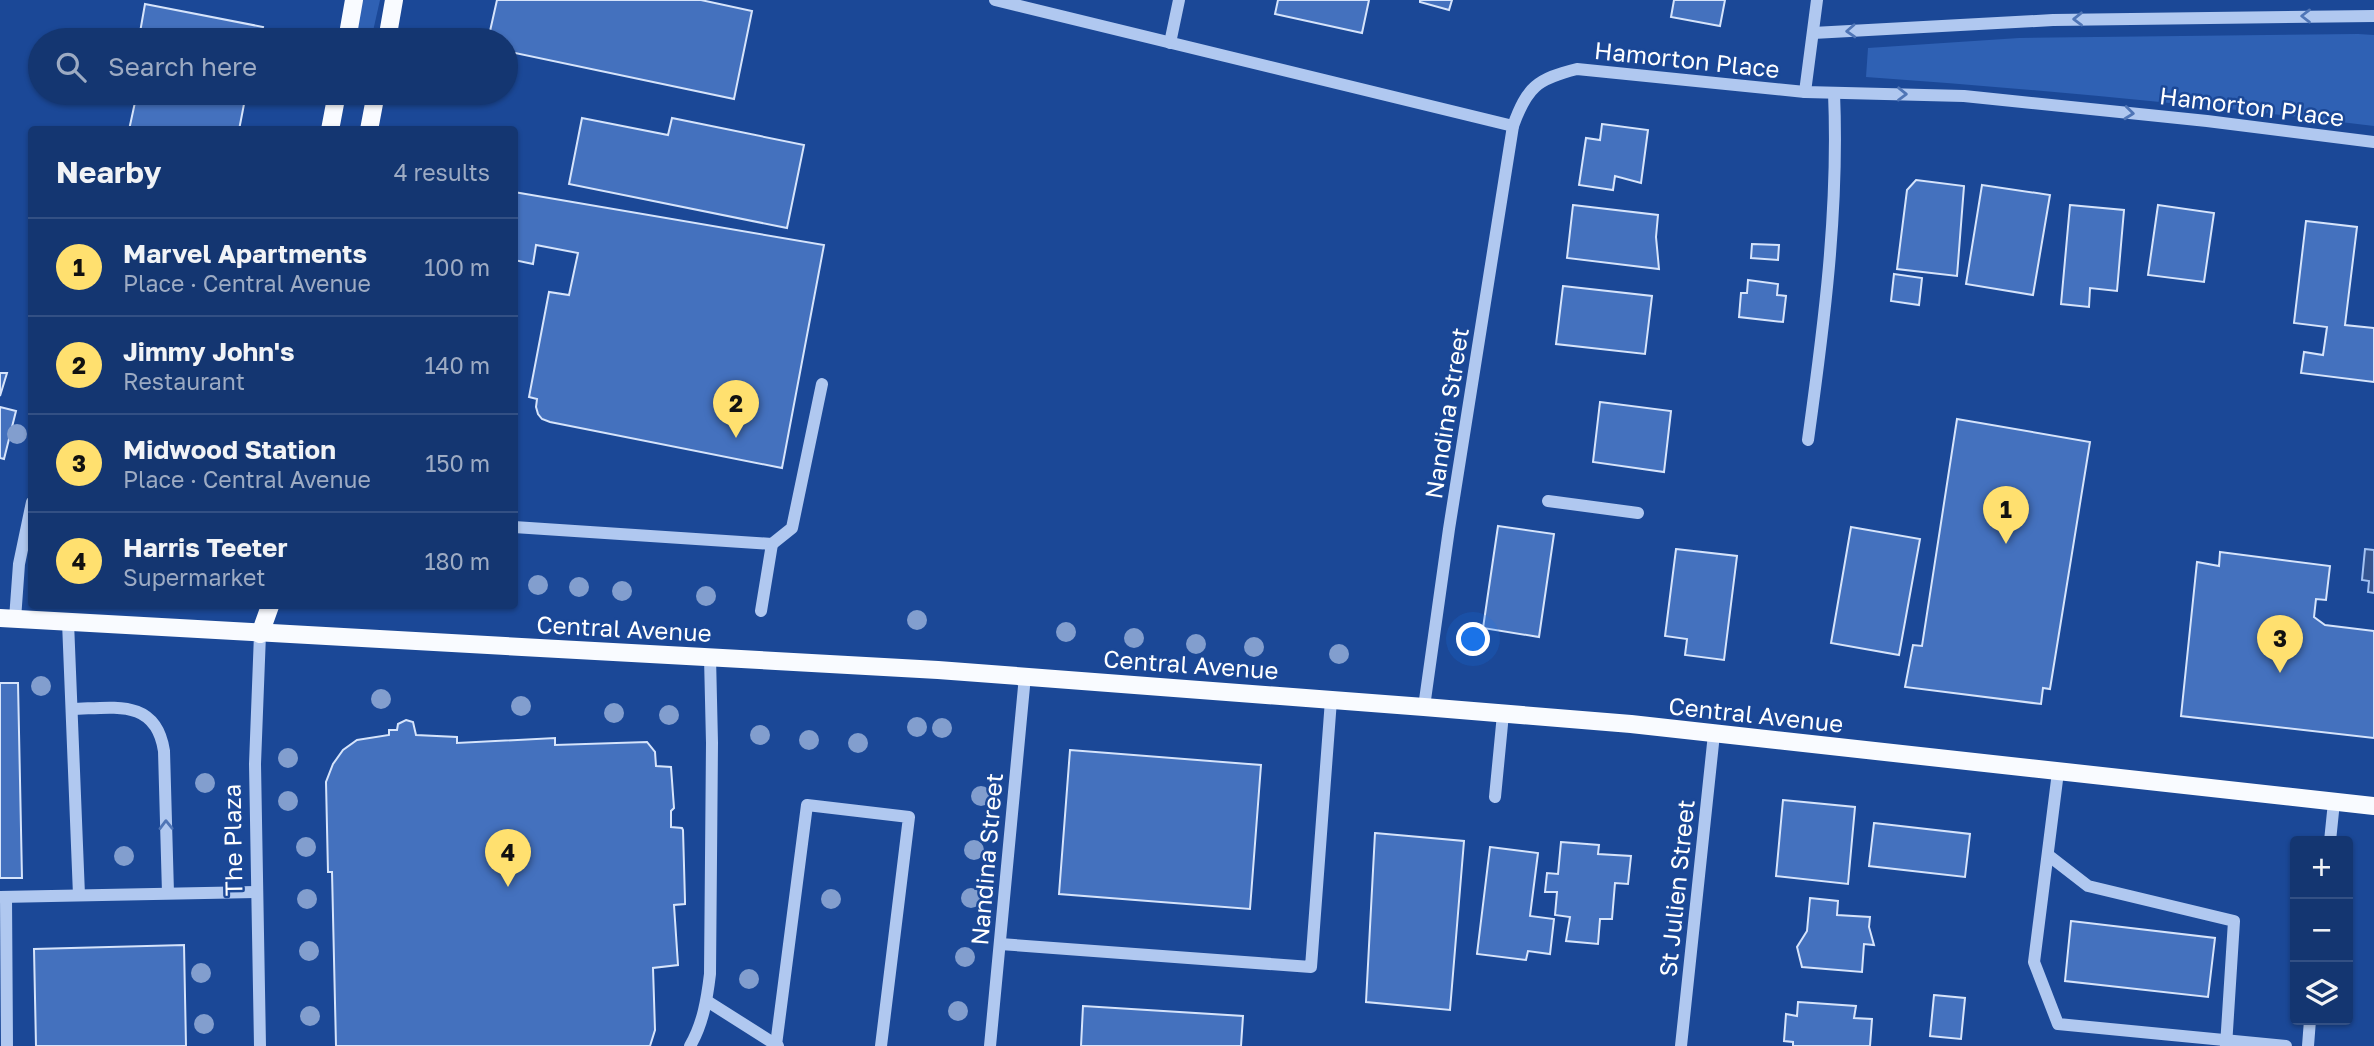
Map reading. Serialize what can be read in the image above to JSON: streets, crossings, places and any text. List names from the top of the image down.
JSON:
{
  "streets": {
    "main road": ["Central Avenue", "The Plaza"],
    "street": ["Hamorton Place", "Nandina Street", "St Julien Street"]
  },
  "crossings": [
    ["Hamorton Place", "Nandina Street"],
    ["Nandina Street", "Central Avenue"],
    ["Central Avenue", "The Plaza"],
    ["Central Avenue", "St Julien Street"]
  ],
  "page": {
    "search": "Search here",
    "heading": ["Nearby", "4 results"],
    "list": [
      {
        "mark": "1",
        "name": "Marvel Apartments",
        "note": "Place · Central Avenue",
        "value": "100 m"
      },
      {
        "mark": "2",
        "name": "Jimmy John's",
        "note": "Restaurant",
        "value": "140 m"
      },
      {
        "mark": "3",
        "name": "Midwood Station",
        "note": "Place · Central Avenue",
        "value": "150 m"
      },
      {
        "mark": "4",
        "name": "Harris Teeter",
        "note": "Supermarket",
        "value": "180 m"
      }
    ],
    "pins": [
      "2",
      "1",
      "3",
      "4"
    ],
    "map_buttons": ["+", "−"]
  }
}
